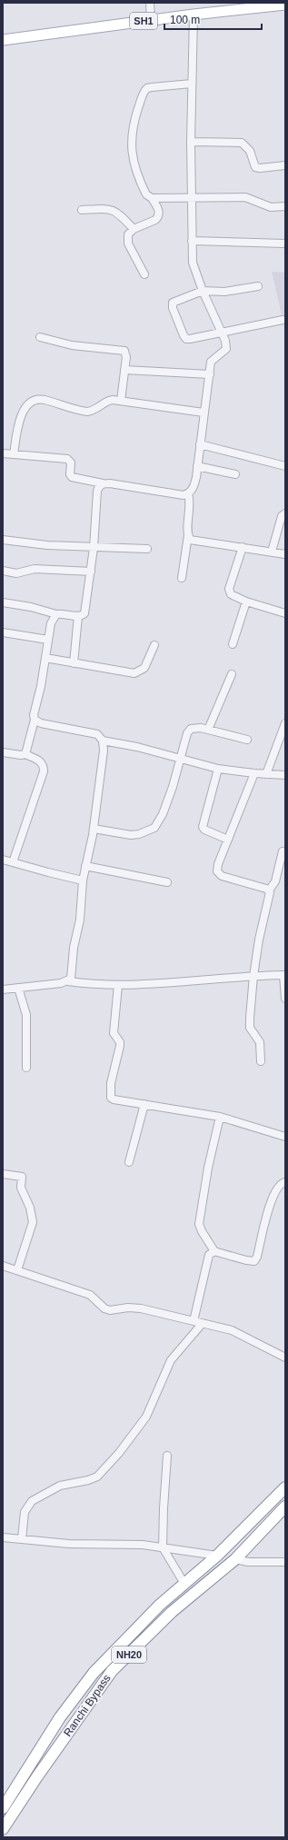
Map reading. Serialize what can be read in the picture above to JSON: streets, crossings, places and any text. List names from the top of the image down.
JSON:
{
  "streets": {
    "highway": ["NH20", "Ranchi Bypass"],
    "main road": ["SH1"]
  },
  "scale_bar": "100 m"
}
